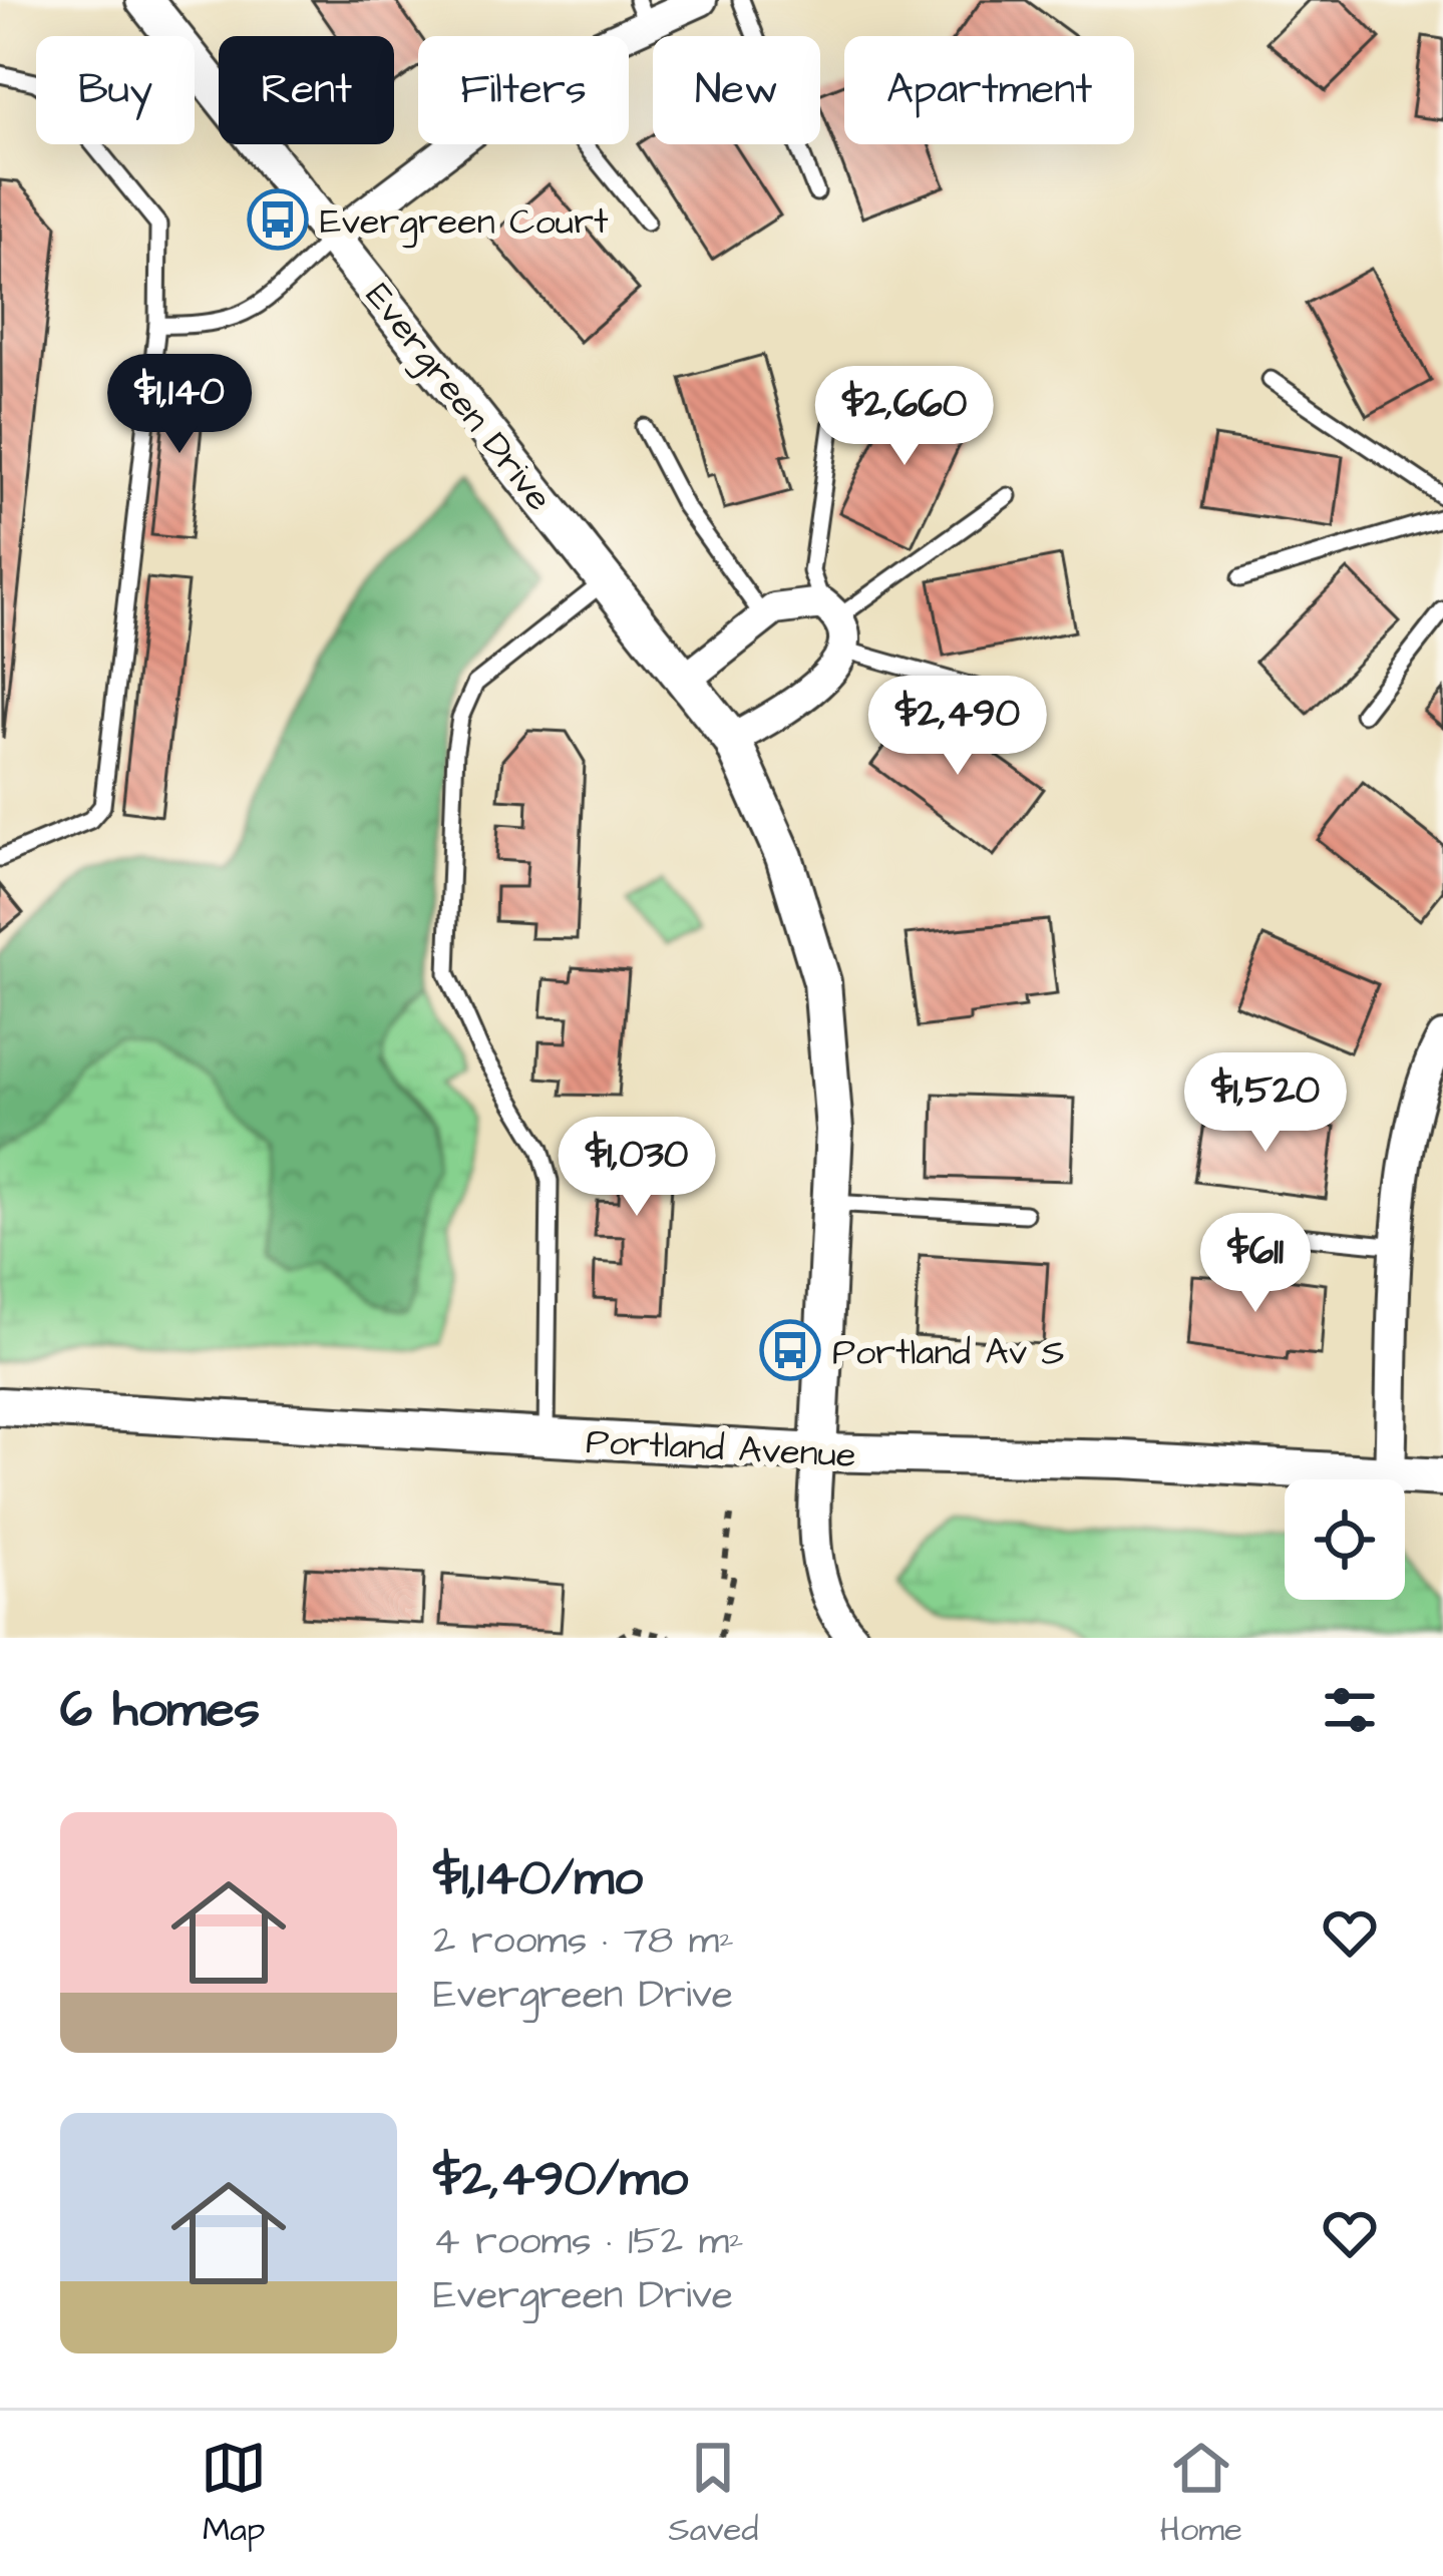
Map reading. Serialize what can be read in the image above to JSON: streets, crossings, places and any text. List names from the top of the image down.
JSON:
{
  "streets": {
    "street": ["Evergreen Drive", "Portland Avenue"]
  },
  "crossings": [
    ["Evergreen Drive", "Portland Avenue"]
  ],
  "places": {
    "bus stop": ["Evergreen Court", "Portland Av S"]
  },
  "page": {
    "chip": [
      "Buy",
      "Rent",
      "Filters",
      "New",
      "Apartment"
    ],
    "price": [
      "$1,140",
      "$2,660",
      "$2,490",
      "$1,520",
      "$1,030",
      "$611"
    ],
    "heading": "6 homes",
    "list": [
      {
        "name": "$1,140/mo",
        "note": "2 rooms · 78 m² · Evergreen Drive"
      },
      {
        "name": "$2,490/mo",
        "note": "4 rooms · 152 m² · Evergreen Drive"
      }
    ],
    "tabs": ["Map", "Saved", "Home"]
  }
}
